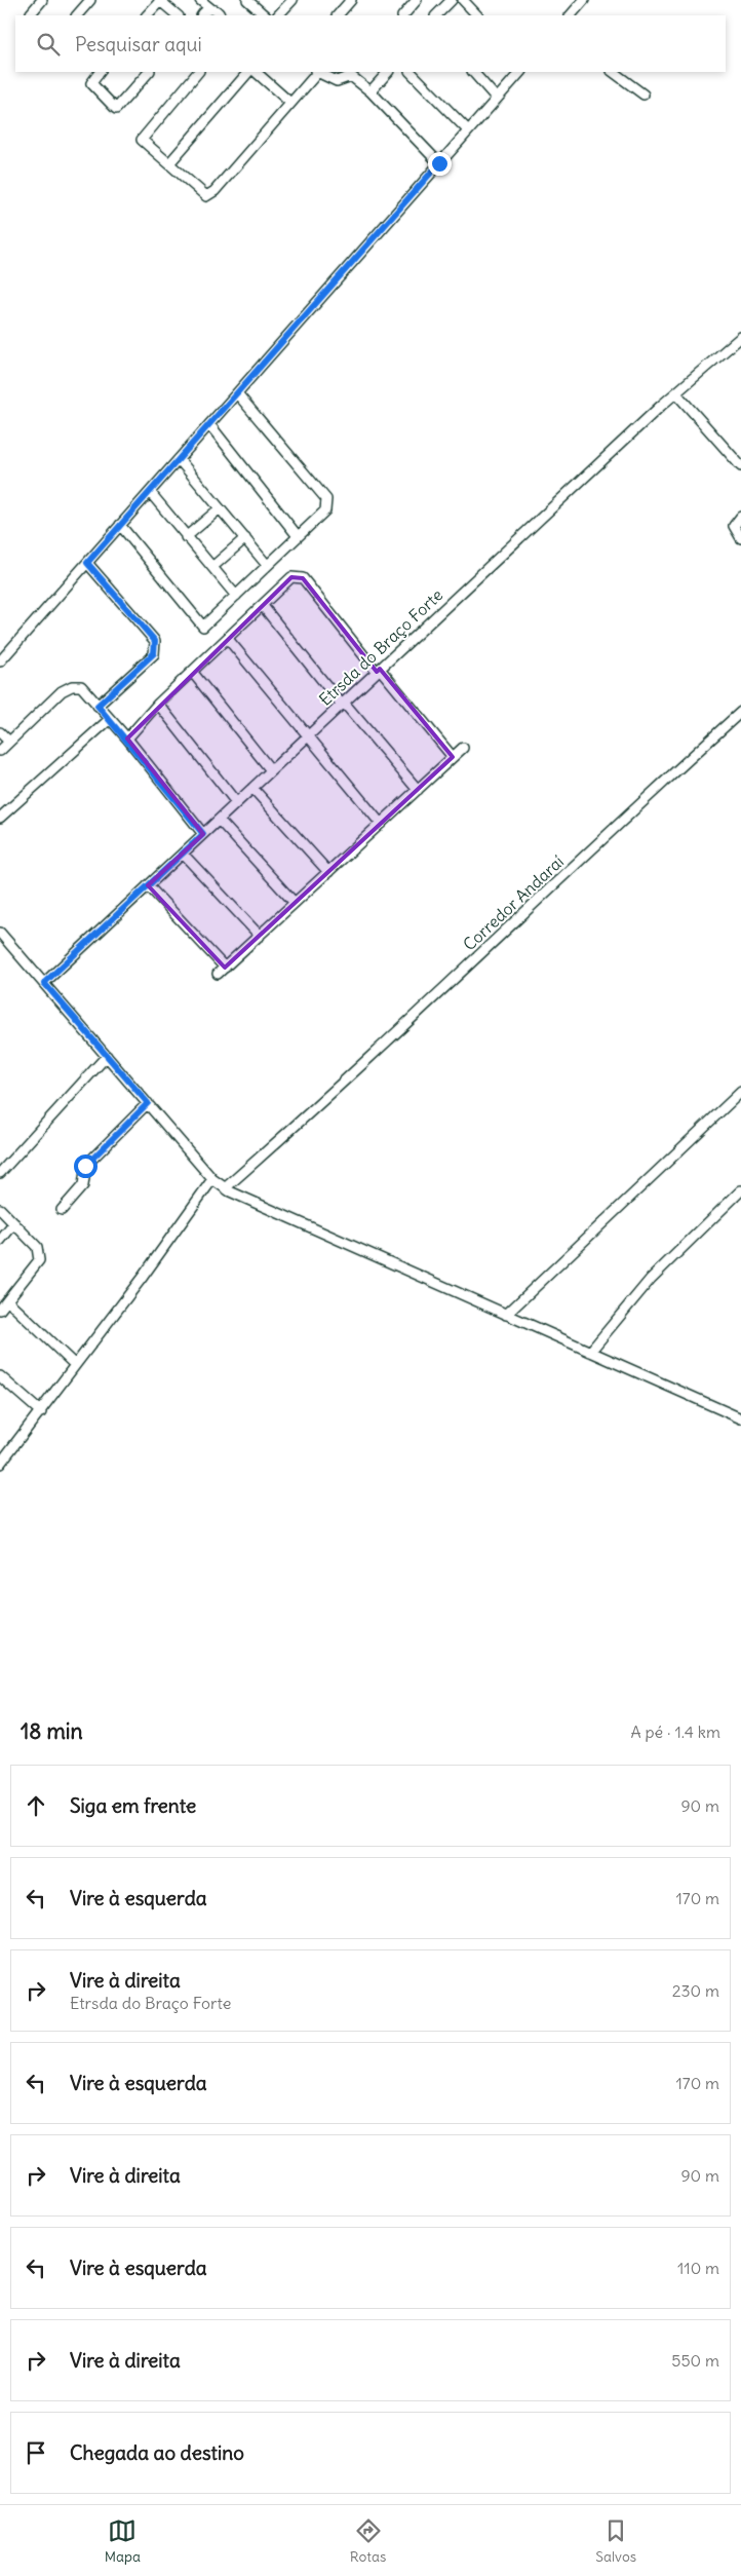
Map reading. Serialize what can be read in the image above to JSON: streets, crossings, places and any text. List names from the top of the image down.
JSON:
{
  "streets": {
    "street": ["Etrsda do Braço Forte", "Corredor Andaraí"]
  },
  "page": {
    "search": "Pesquisar aqui",
    "heading": ["18 min", "A pé · 1.4 km"],
    "list": [
      ["Siga em frente", "90 m"],
      ["Vire à esquerda", "170 m"],
      ["Vire à direita", "Etrsda do Braço Forte", "230 m"],
      ["Vire à esquerda", "170 m"],
      ["Vire à direita", "90 m"],
      ["Vire à esquerda", "110 m"],
      ["Vire à direita", "550 m"],
      "Chegada ao destino"
    ],
    "nav": ["Mapa", "Rotas", "Salvos"]
  }
}
